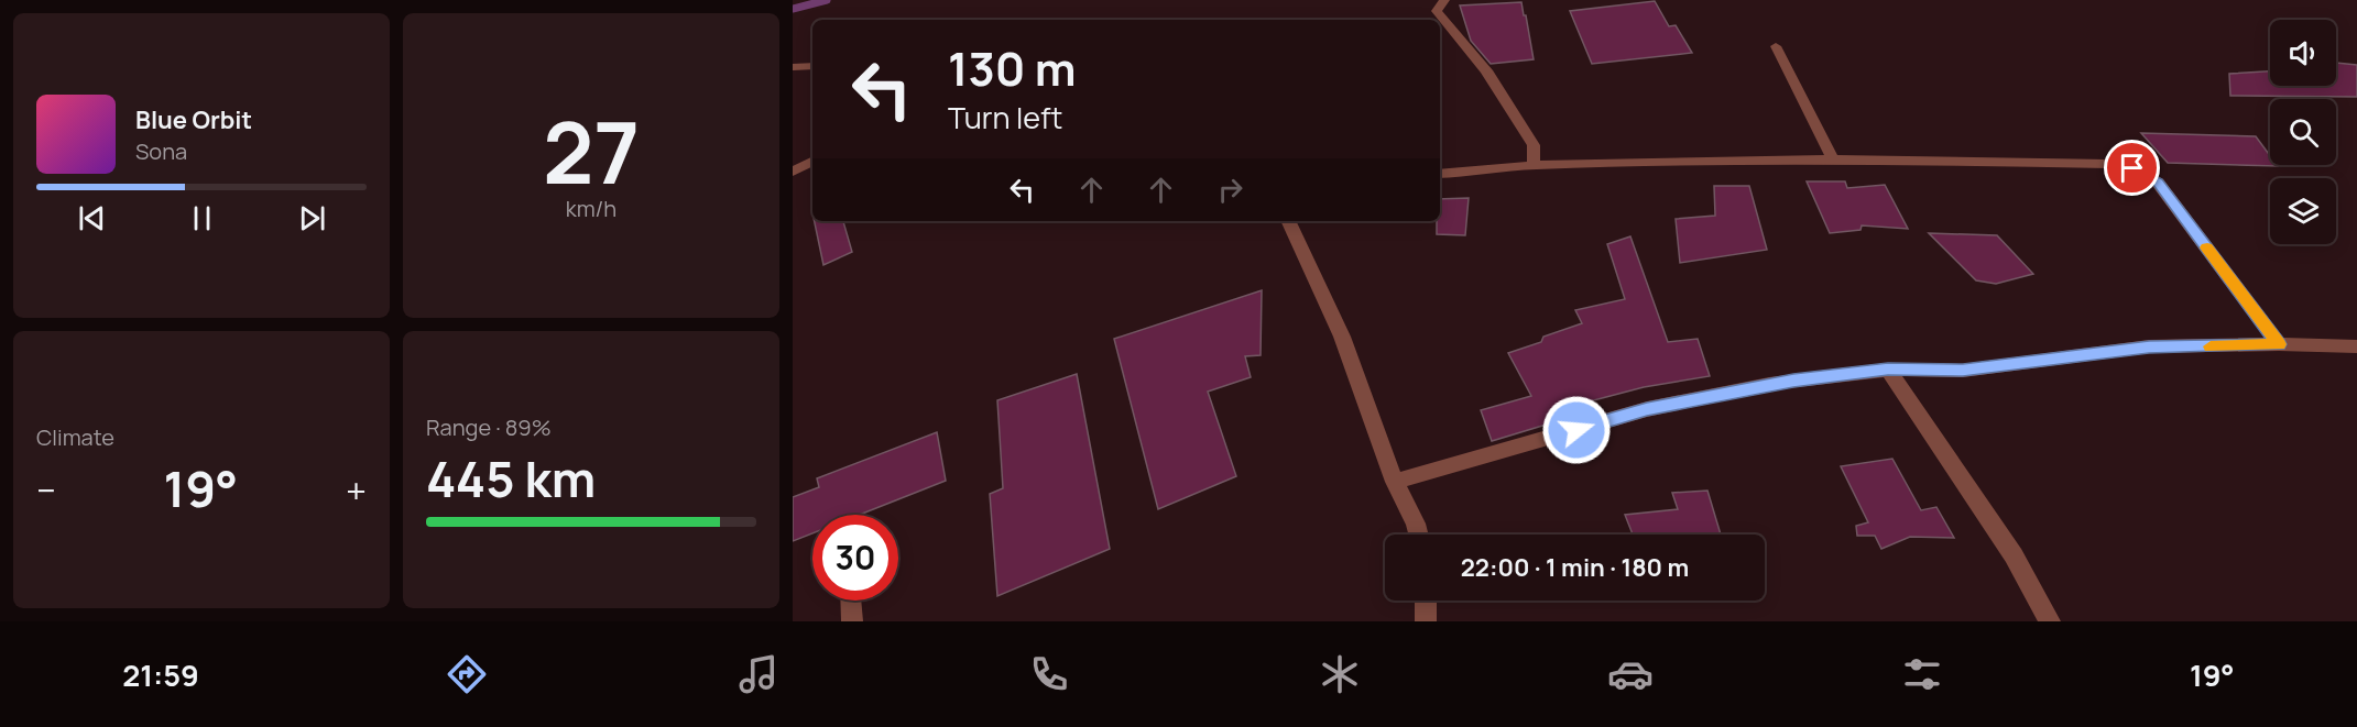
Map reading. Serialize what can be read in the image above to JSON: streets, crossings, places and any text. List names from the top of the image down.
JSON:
{
  "page": {
    "tile": [
      ["27", "km/h"],
      "Climate",
      ["Range · 89%", "445 km"]
    ],
    "turn": ["130 m", "Turn left"],
    "song": ["Blue Orbit", "Sona"],
    "heat": ["−", "19°", "+"],
    "limit": "30",
    "trip": "22:00 · 1 min · 180 m",
    "tabs": ["21:59", "19°"]
  }
}
